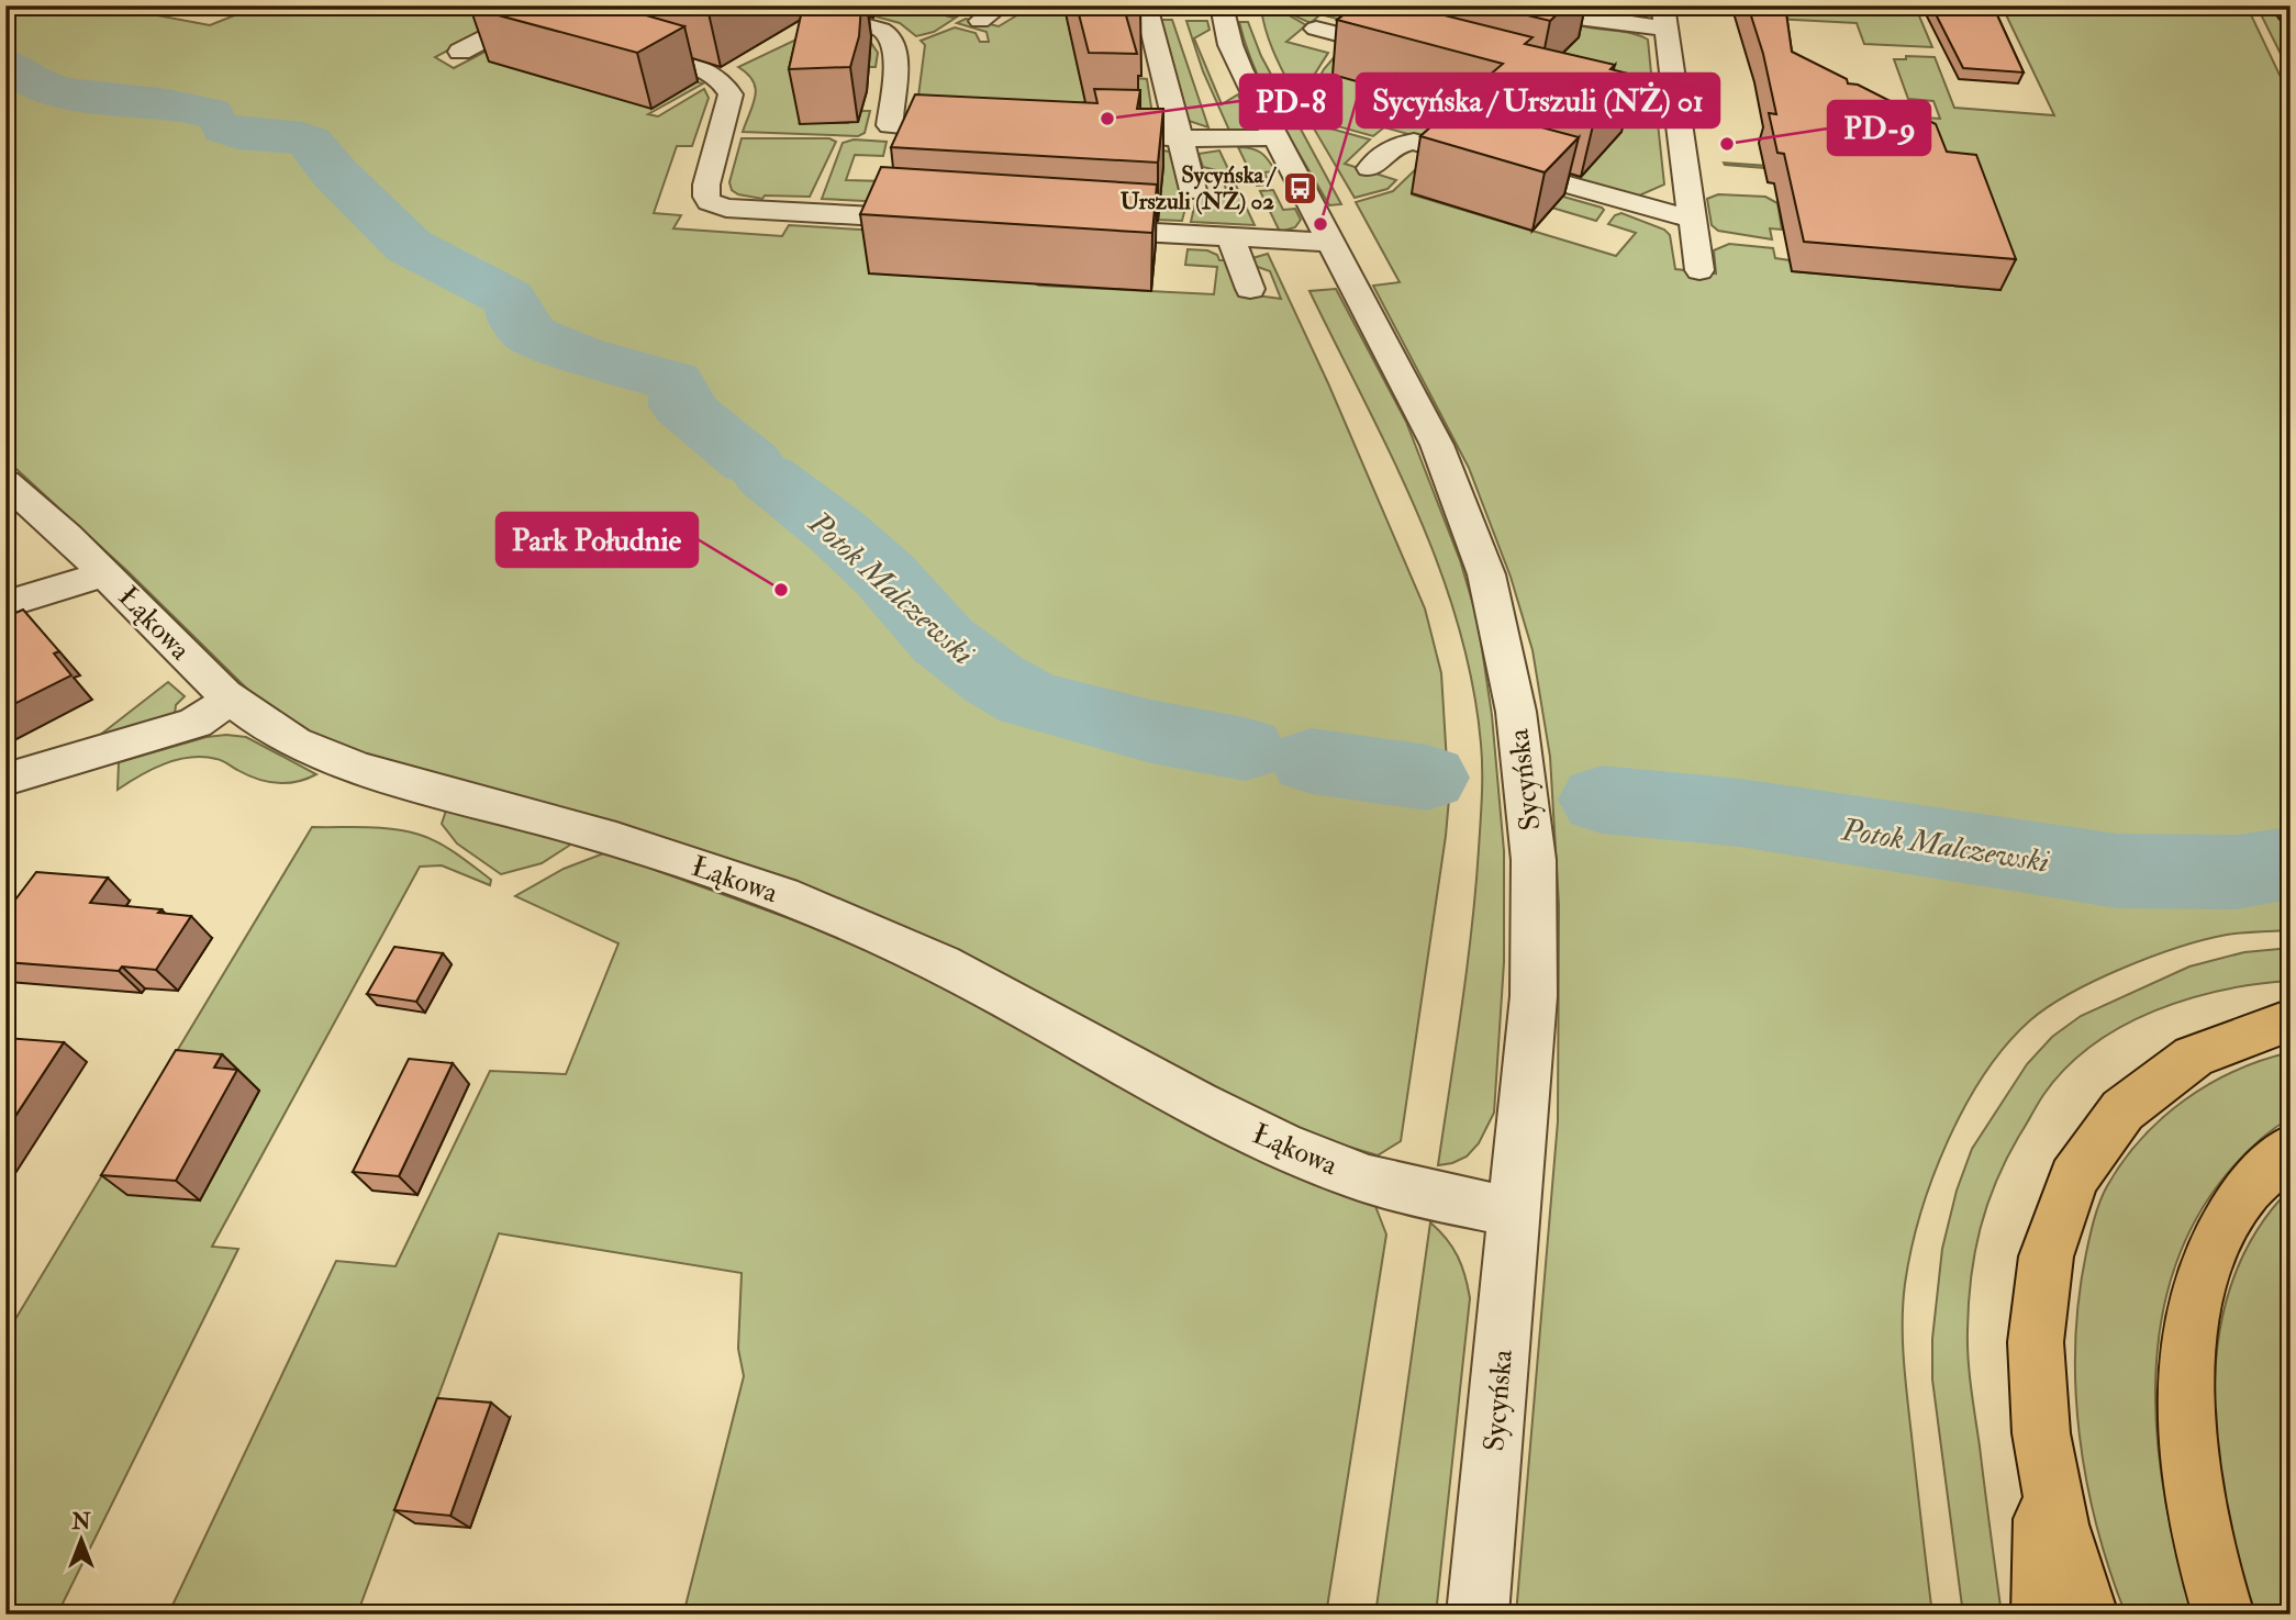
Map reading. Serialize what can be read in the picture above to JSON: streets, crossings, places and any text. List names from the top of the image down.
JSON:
{
  "streets": {
    "street": ["Łąkowa", "Sycyńska"]
  },
  "crossings": [
    ["Łąkowa", "Sycyńska"]
  ],
  "water": ["Potok Malczewski"],
  "places": {
    "other": [
      "PD-8",
      "PD-9",
      "Sycyńska / Urszuli (NŻ) 01",
      "Park Południe"
    ],
    "bus stop": ["Sycyńska / Urszuli (NŻ) 02"]
  },
  "north": "top"
}
